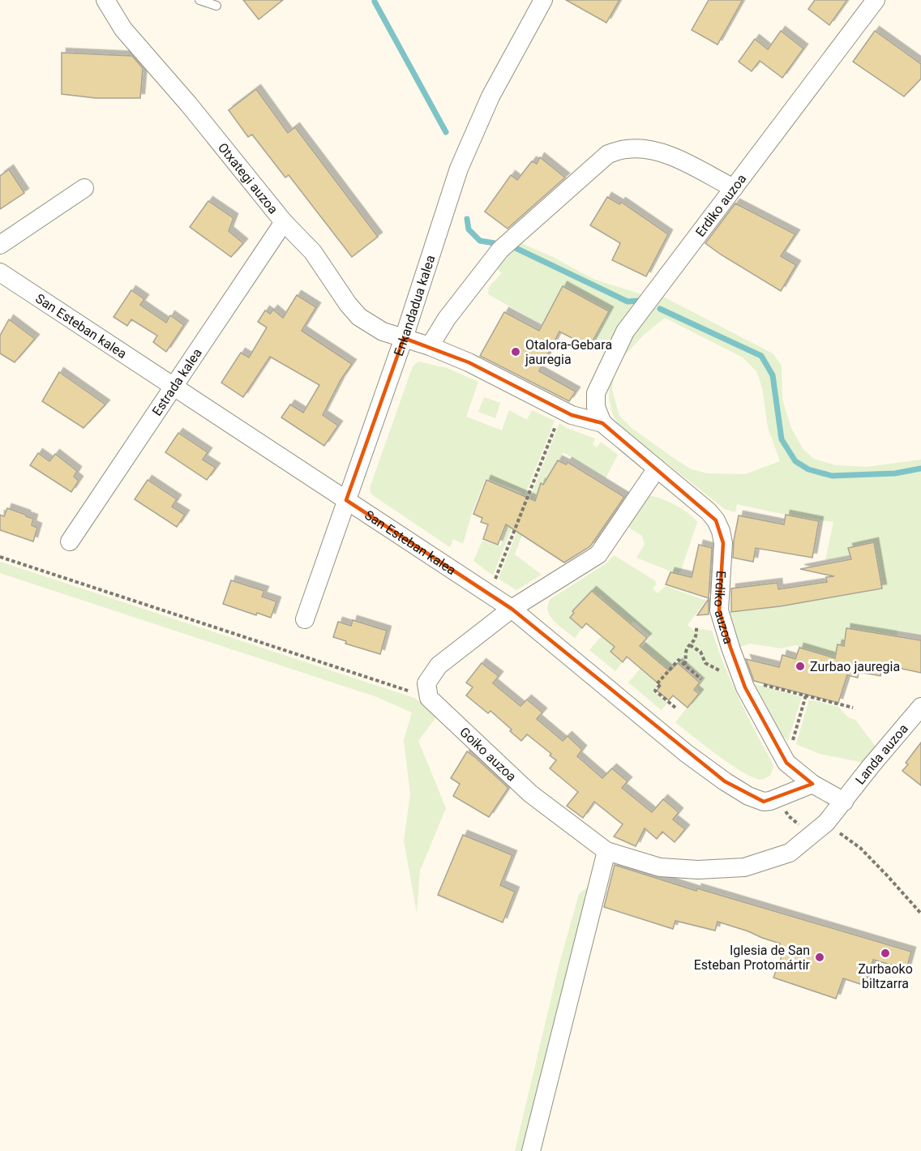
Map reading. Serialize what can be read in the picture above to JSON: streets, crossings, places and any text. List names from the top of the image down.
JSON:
{
  "streets": {
    "street": [
      "Otxategi auzoa",
      "Erdiko auzoa",
      "Enkandadua kalea",
      "San Esteban kalea",
      "Estrada kalea",
      "Goiko auzoa",
      "Landa auzoa"
    ]
  },
  "crossings": [
    ["Otxategi auzoa", "Erdiko auzoa"],
    ["Otxategi auzoa", "Enkandadua kalea"],
    ["Otxategi auzoa", "Estrada kalea"],
    ["Erdiko auzoa", "Enkandadua kalea"],
    ["Erdiko auzoa", "San Esteban kalea"],
    ["Erdiko auzoa", "Goiko auzoa"],
    ["Erdiko auzoa", "Landa auzoa"],
    ["Enkandadua kalea", "San Esteban kalea"],
    ["San Esteban kalea", "Estrada kalea"],
    ["Goiko auzoa", "Landa auzoa"]
  ],
  "places": [
    "Otalora-Gebara jauregia",
    "Zurbao jauregia",
    "Zurbaoko biltzarra",
    "Iglesia de San Esteban Protomártir"
  ]
}
